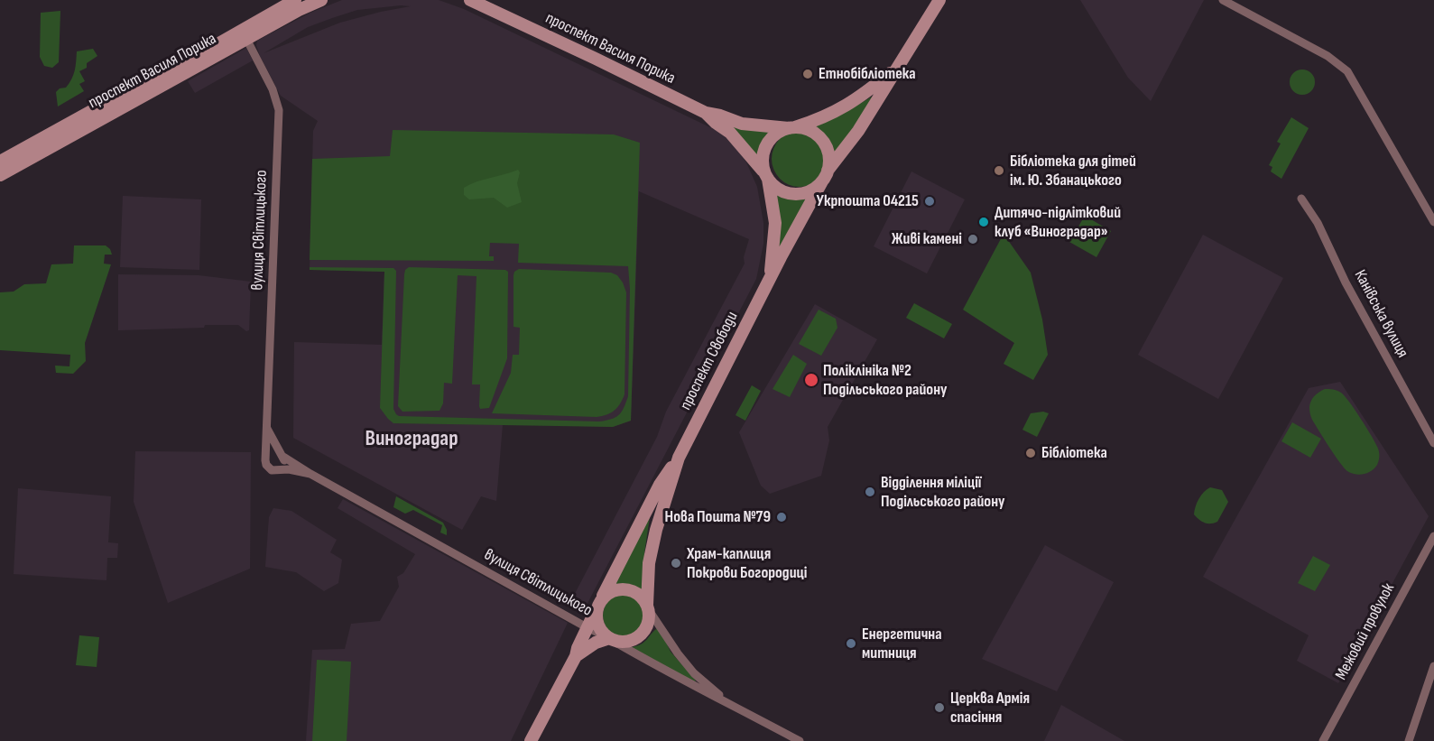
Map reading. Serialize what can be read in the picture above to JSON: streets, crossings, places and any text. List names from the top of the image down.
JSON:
{
  "streets": {
    "street": [
      "проспект Василя Порика",
      "вулиця Світлицького",
      "Канівська вулиця",
      "проспект Свободи",
      "Межовий провулок"
    ]
  },
  "crossings": [
    ["проспект Василя Порика", "вулиця Світлицького"],
    ["проспект Василя Порика", "проспект Свободи"],
    ["вулиця Світлицького", "проспект Свободи"]
  ],
  "districts": ["Виноградар"],
  "places": [
    "Етнобібліотека",
    "Бібліотека для дітей ім. Ю. Збанацького",
    "Укрпошта 04215",
    "Дитячо-підлітковий клуб «Виноградар»",
    "Живі камені",
    "Поліклініка №2 Подільського району",
    "Бібліотека",
    "Відділення міліції Подільського району",
    "Нова Пошта №79",
    "Храм-каплиця Покрови Богородиці",
    "Енергетична митниця",
    "Церква Армія спасіння"
  ]
}
